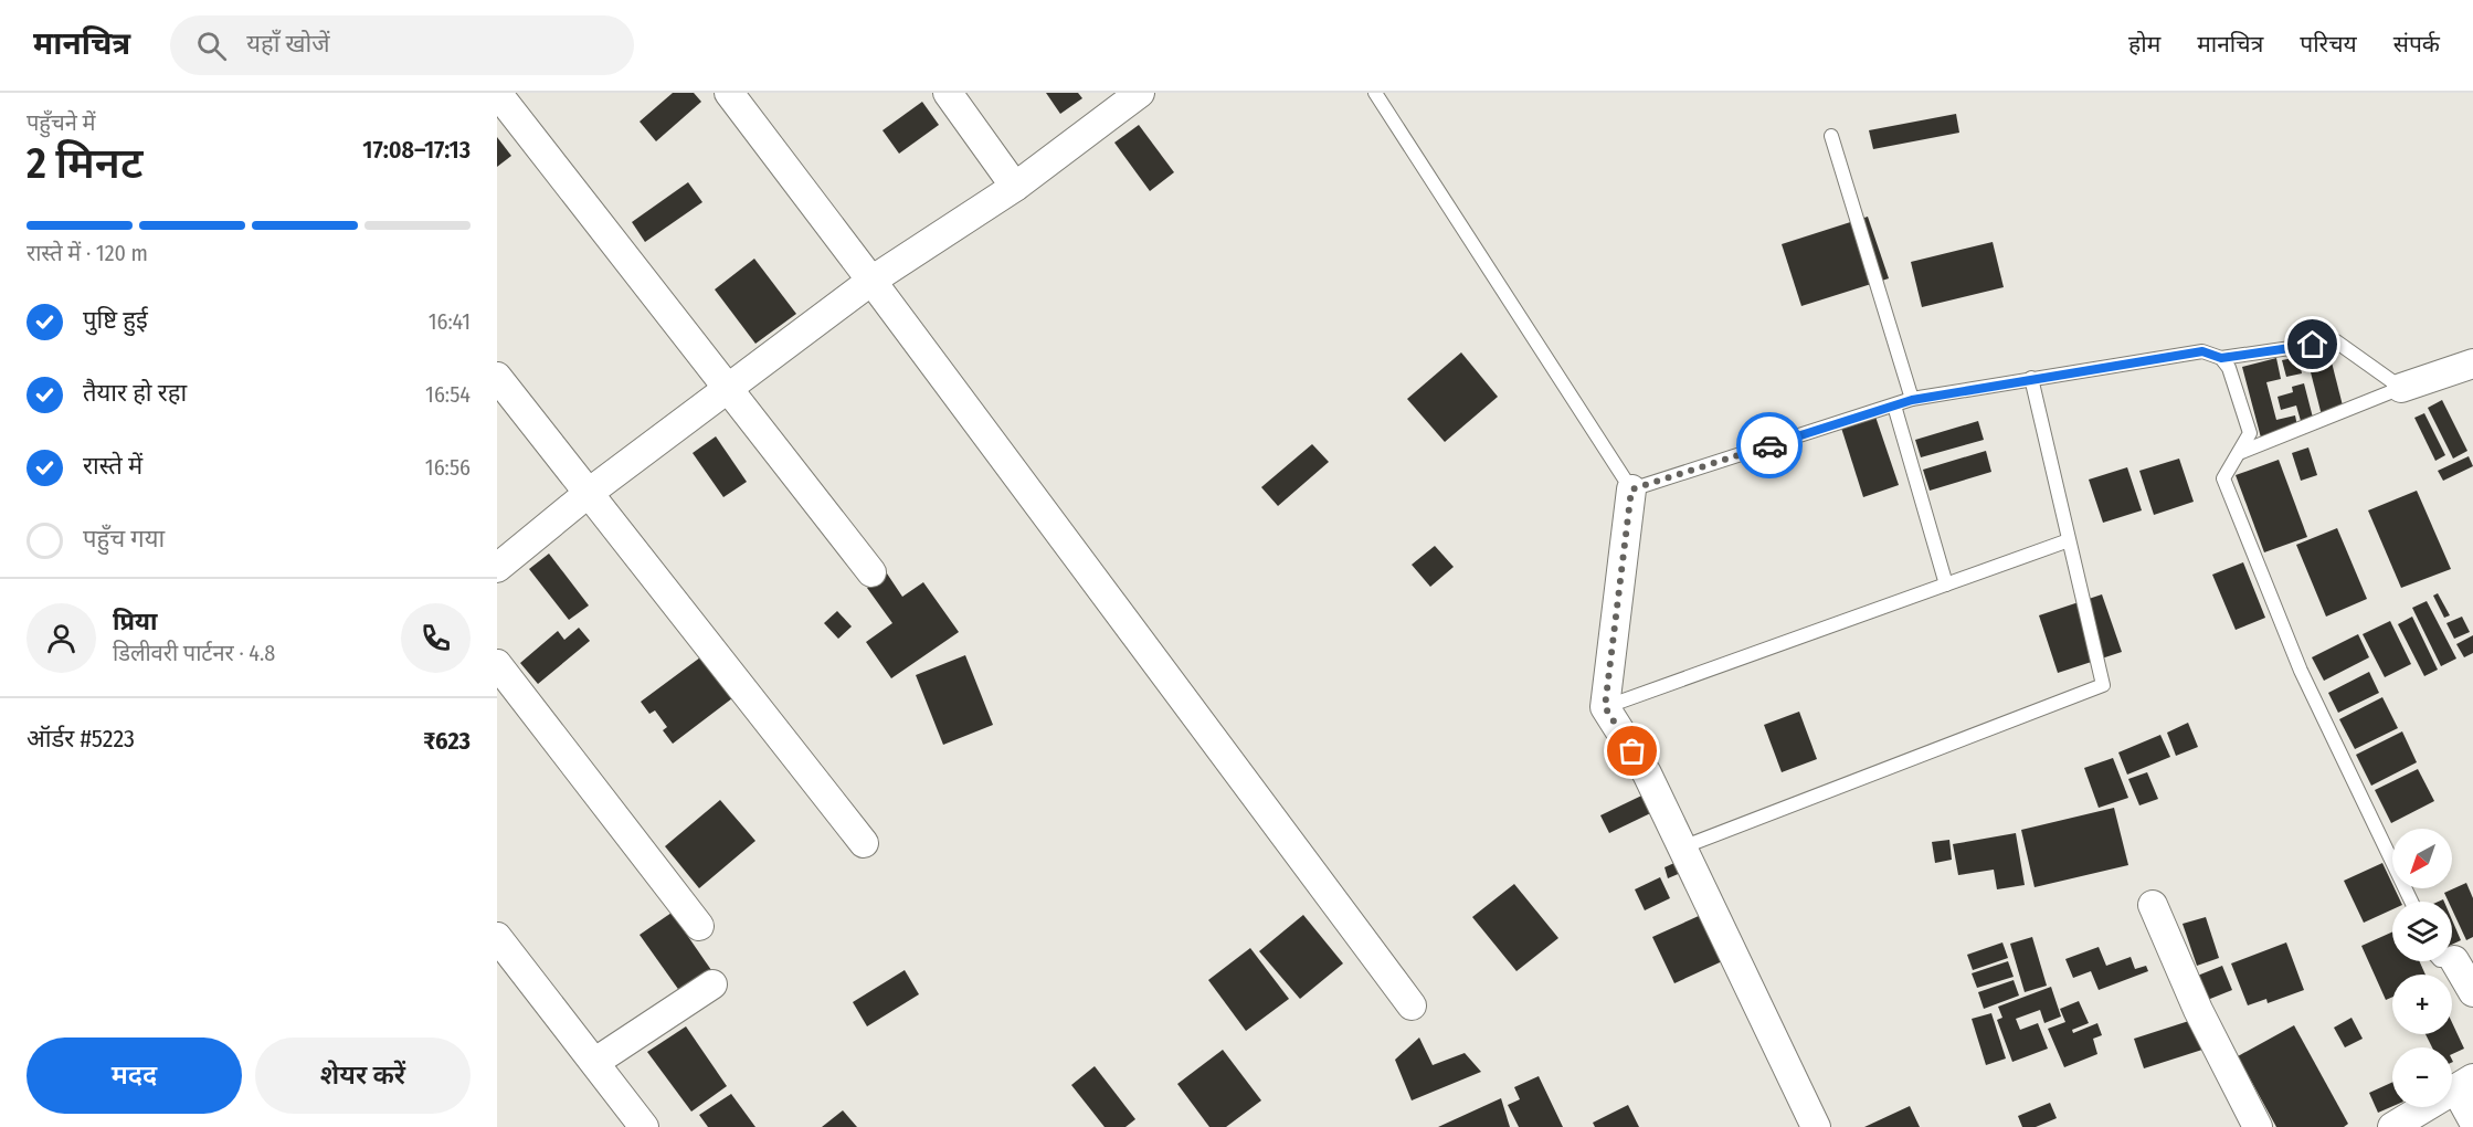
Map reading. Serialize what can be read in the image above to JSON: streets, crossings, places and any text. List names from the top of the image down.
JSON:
{
  "north": "bottom left",
  "page": {
    "header": "मानचित्र",
    "search": "यहाँ खोजें",
    "nav": [
      "होम",
      "मानचित्र",
      "परिचय",
      "संपर्क"
    ],
    "heading": ["2 मिनट", "पहुँचने में", "17:08–17:13"],
    "panel": [
      "प्रिया",
      "डिलीवरी पार्टनर · 4.8",
      "ऑर्डर #5223",
      "₹623"
    ],
    "bar": "रास्ते में · 120 m",
    "list": [
      ["पुष्टि हुई", "16:41"],
      ["तैयार हो रहा", "16:54"],
      ["रास्ते में", "16:56"],
      "पहुँच गया"
    ],
    "map_buttons": ["+", "−"],
    "buttons": ["मदद", "शेयर करें"]
  }
}
